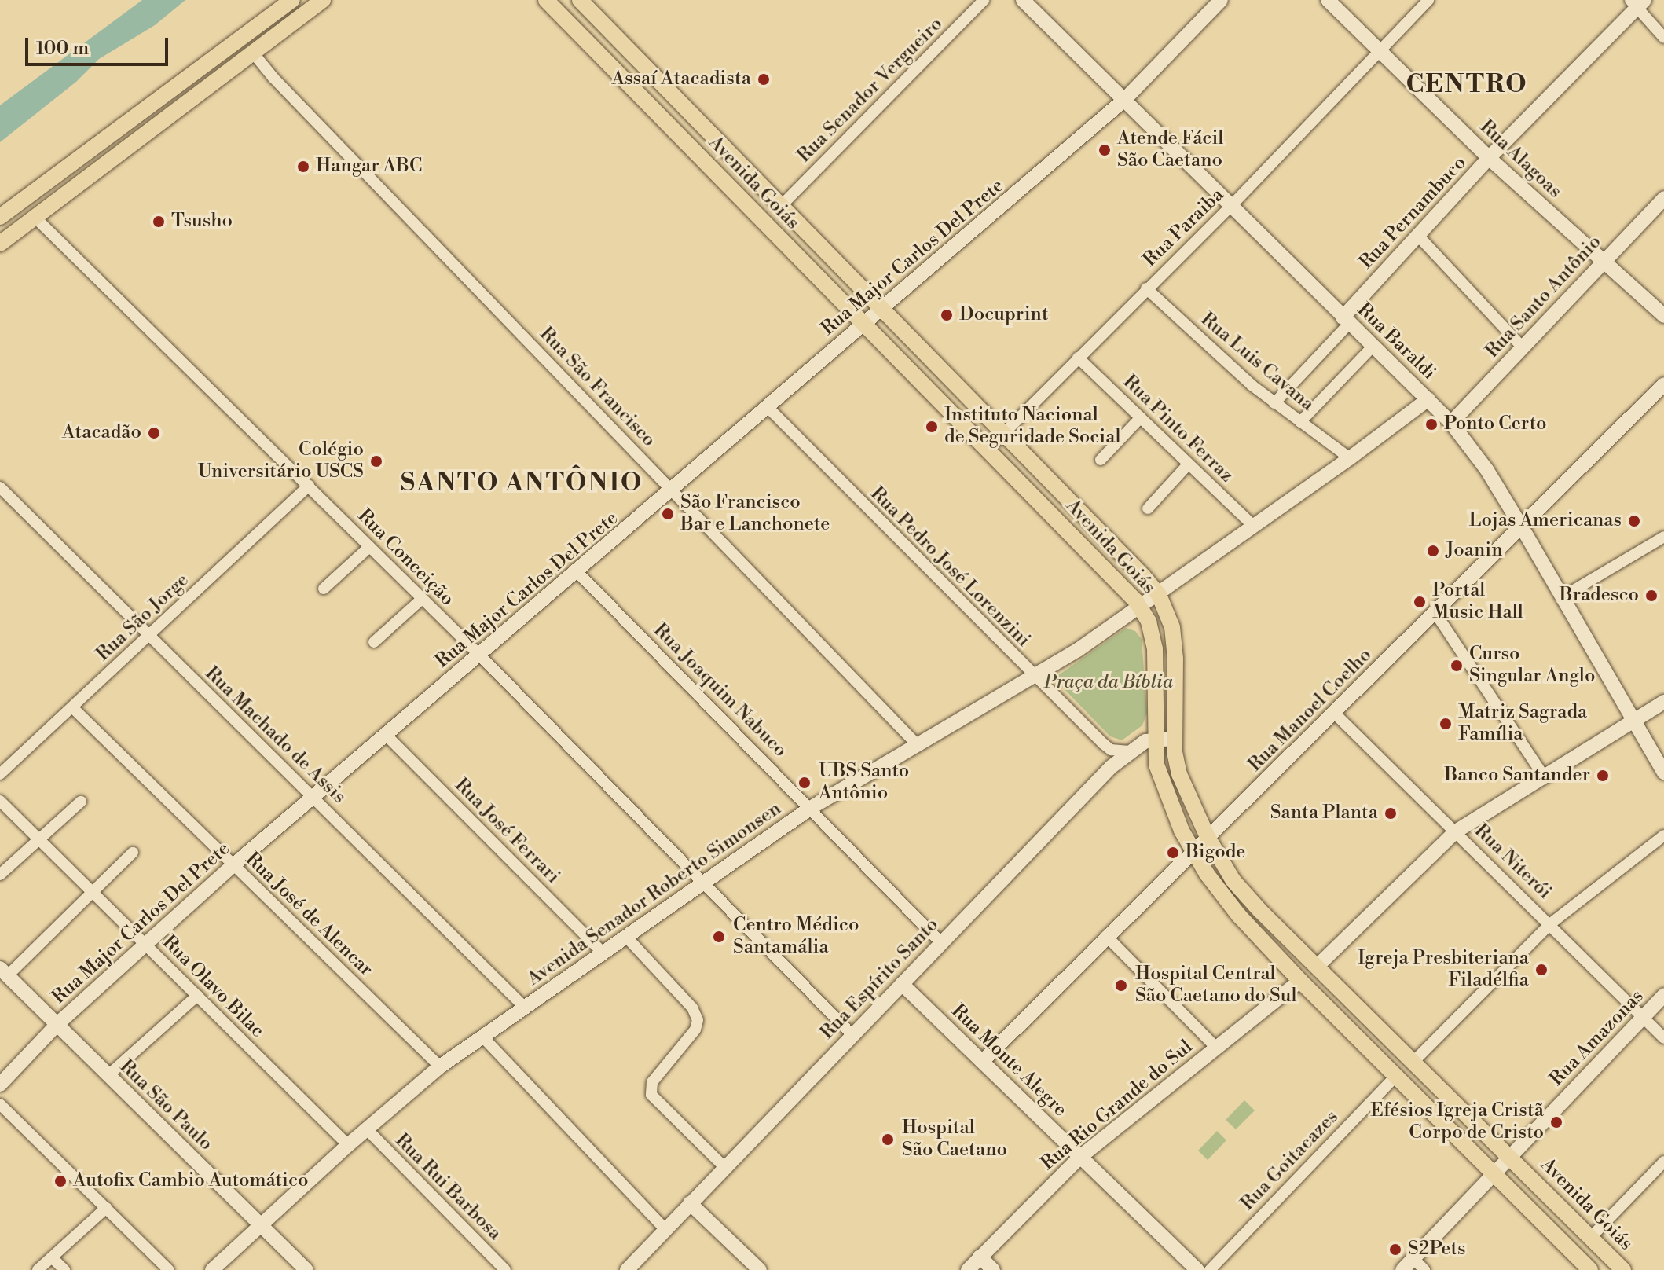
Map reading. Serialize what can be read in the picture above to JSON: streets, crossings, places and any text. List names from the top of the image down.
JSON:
{
  "streets": {
    "main road": ["Avenida Goiás"],
    "street": [
      "Rua Senador Vergueiro",
      "Rua Alagoas",
      "Rua Pernambuco",
      "Rua Paraiba",
      "Rua Major Carlos Del Prete",
      "Rua Santo Antônio",
      "Rua Baraldi",
      "Rua Luis Cavana",
      "Rua São Francisco",
      "Rua Pinto Ferraz",
      "Rua Conceição",
      "Rua Pedro José Lorenzini",
      "Rua São Jorge",
      "Rua Joaquim Nabuco",
      "Rua Manoel Coelho",
      "Rua Machado de Assis",
      "Rua José Ferrari",
      "Rua Niterói",
      "Avenida Senador Roberto Simonsen",
      "Rua José de Alencar",
      "Rua Espírito Santo",
      "Rua Olavo Bilac",
      "Rua Amazonas",
      "Rua Monte Alegre",
      "Rua São Paulo",
      "Rua Rio Grande do Sul",
      "Rua Goitacazes",
      "Rua Rui Barbosa"
    ]
  },
  "crossings": [
    ["Rua Senador Vergueiro", "Avenida Goiás"],
    ["Rua Alagoas", "Rua Pernambuco"],
    ["Rua Alagoas", "Rua Paraiba"],
    ["Rua Alagoas", "Rua Santo Antônio"],
    ["Avenida Goiás", "Rua Paraiba"],
    ["Avenida Goiás", "Rua Major Carlos Del Prete"],
    ["Avenida Goiás", "Rua Manoel Coelho"],
    ["Avenida Goiás", "Avenida Senador Roberto Simonsen"],
    ["Avenida Goiás", "Rua Espírito Santo"],
    ["Avenida Goiás", "Rua Amazonas"],
    ["Avenida Goiás", "Rua Rio Grande do Sul"],
    ["Avenida Goiás", "Rua Goitacazes"],
    ["Rua Pernambuco", "Rua Baraldi"],
    ["Rua Paraiba", "Rua Baraldi"],
    ["Rua Paraiba", "Rua Luis Cavana"],
    ["Rua Paraiba", "Rua Pinto Ferraz"],
    ["Rua Major Carlos Del Prete", "Rua Baraldi"],
    ["Rua Major Carlos Del Prete", "Rua São Francisco"],
    ["Rua Major Carlos Del Prete", "Rua Conceição"],
    ["Rua Major Carlos Del Prete", "Rua Pedro José Lorenzini"],
    ["Rua Major Carlos Del Prete", "Rua Joaquim Nabuco"],
    ["Rua Major Carlos Del Prete", "Rua Machado de Assis"],
    ["Rua Major Carlos Del Prete", "Rua José Ferrari"],
    ["Rua Major Carlos Del Prete", "Rua José de Alencar"],
    ["Rua Major Carlos Del Prete", "Rua Olavo Bilac"],
    ["Rua Major Carlos Del Prete", "Rua São Paulo"],
    ["Rua Santo Antônio", "Rua Baraldi"],
    ["Rua Baraldi", "Rua Manoel Coelho"],
    ["Rua Baraldi", "Avenida Senador Roberto Simonsen"],
    ["Rua Luis Cavana", "Avenida Senador Roberto Simonsen"],
    ["Rua São Francisco", "Avenida Senador Roberto Simonsen"],
    ["Rua Pinto Ferraz", "Avenida Senador Roberto Simonsen"],
    ["Rua Conceição", "Rua São Jorge"],
    ["Rua Conceição", "Avenida Senador Roberto Simonsen"],
    ["Rua Conceição", "Rua Espírito Santo"],
    ["Rua Pedro José Lorenzini", "Avenida Senador Roberto Simonsen"],
    ["Rua São Jorge", "Rua Machado de Assis"],
    ["Rua São Jorge", "Rua José de Alencar"],
    ["Rua Joaquim Nabuco", "Avenida Senador Roberto Simonsen"],
    ["Rua Joaquim Nabuco", "Rua Espírito Santo"],
    ["Rua Manoel Coelho", "Rua Niterói"],
    ["Rua Manoel Coelho", "Rua Monte Alegre"],
    ["Rua Machado de Assis", "Avenida Senador Roberto Simonsen"],
    ["Rua José Ferrari", "Avenida Senador Roberto Simonsen"],
    ["Rua Niterói", "Rua Amazonas"],
    ["Avenida Senador Roberto Simonsen", "Rua José de Alencar"],
    ["Avenida Senador Roberto Simonsen", "Rua Olavo Bilac"],
    ["Avenida Senador Roberto Simonsen", "Rua São Paulo"],
    ["Avenida Senador Roberto Simonsen", "Rua Rui Barbosa"],
    ["Rua Espírito Santo", "Rua Monte Alegre"],
    ["Rua Monte Alegre", "Rua Rio Grande do Sul"]
  ],
  "districts": ["CENTRO", "SANTO ANTÔNIO"],
  "parks": ["Praça da Bíblia"],
  "places": [
    "Assaí Atacadista",
    "Atende Fácil São Caetano",
    "Hangar ABC",
    "Tsusho",
    "Docuprint",
    "Ponto Certo",
    "Instituto Nacional de Seguridade Social",
    "Atacadão",
    "Colégio Universitário USCS",
    "São Francisco Bar e Lanchonete",
    "Lojas Americanas",
    "Joanin",
    "Bradesco",
    "Portal Music Hall",
    "Curso Singular Anglo",
    "Matriz Sagrada Família",
    "Banco Santander",
    "UBS Santo Antônio",
    "Santa Planta",
    "Bigode",
    "Centro Médico Santamália",
    "Igreja Presbiteriana Filadélfia",
    "Hospital Central São Caetano do Sul",
    "Efésios Igreja Cristã Corpo de Cristo",
    "Hospital São Caetano",
    "Autofix Cambio Automático",
    "S2Pets"
  ],
  "scale_bar": "100 m"
}
